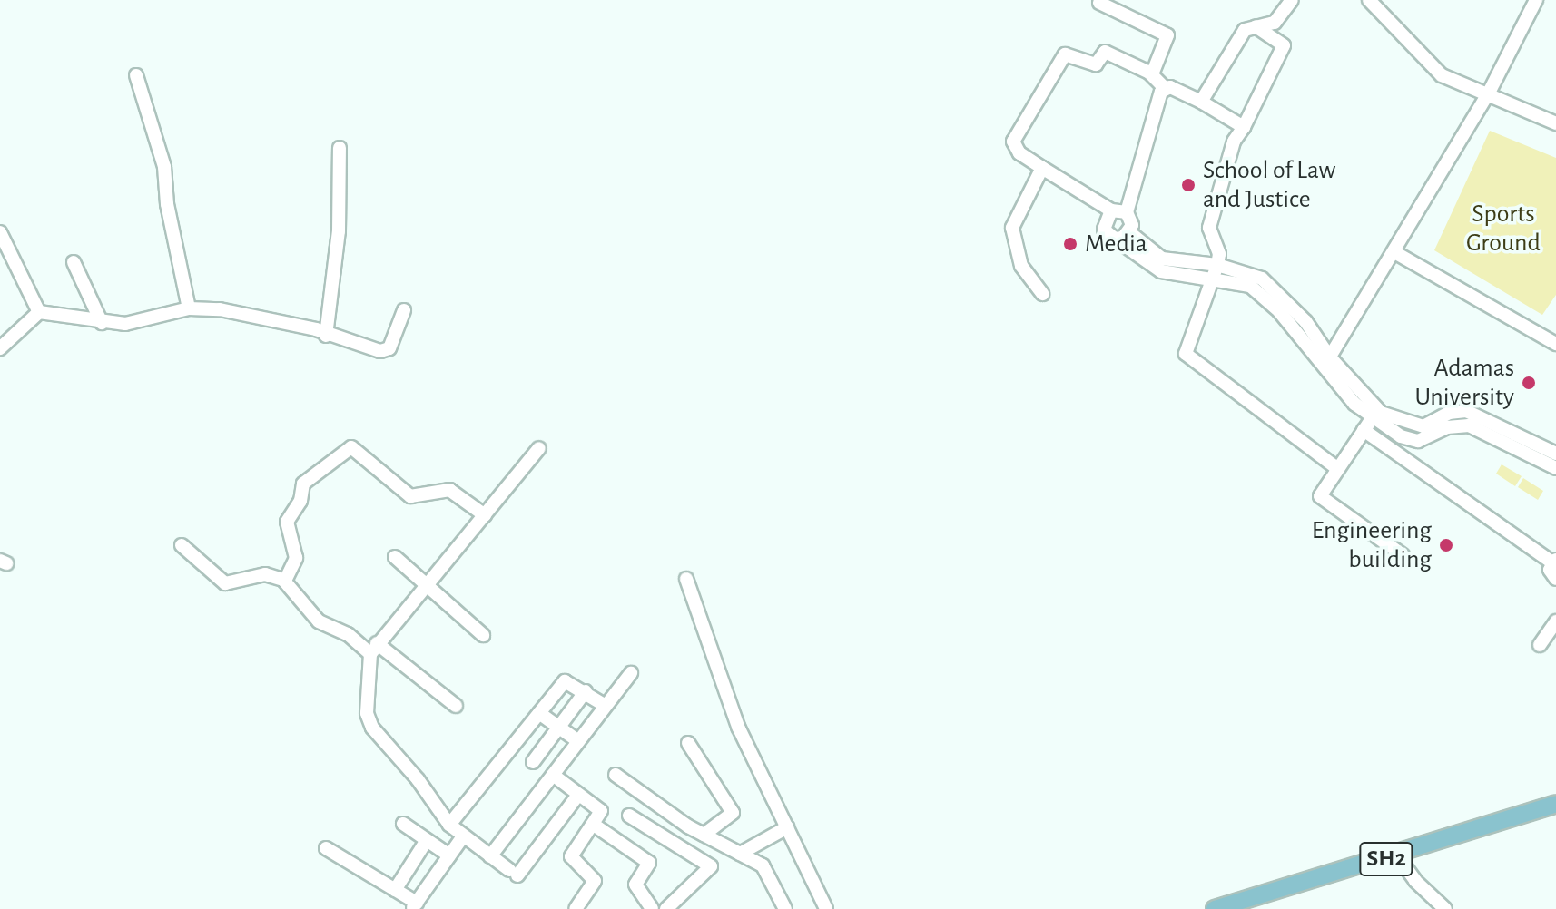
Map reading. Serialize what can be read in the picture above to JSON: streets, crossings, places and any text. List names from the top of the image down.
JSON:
{
  "streets": {
    "main road": ["SH2"]
  },
  "parks": ["Sports Ground"],
  "places": [
    "School of Law and Justice",
    "Media",
    "Adamas University",
    "Engineering building"
  ]
}
